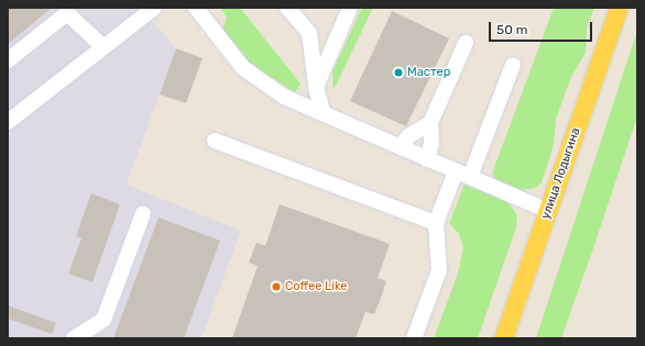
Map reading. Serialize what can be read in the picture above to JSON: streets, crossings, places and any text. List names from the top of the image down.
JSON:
{
  "streets": {
    "main road": ["улица Лодыгина"]
  },
  "places": ["Мастер", "Coffee Like"],
  "scale_bar": "50 m"
}
